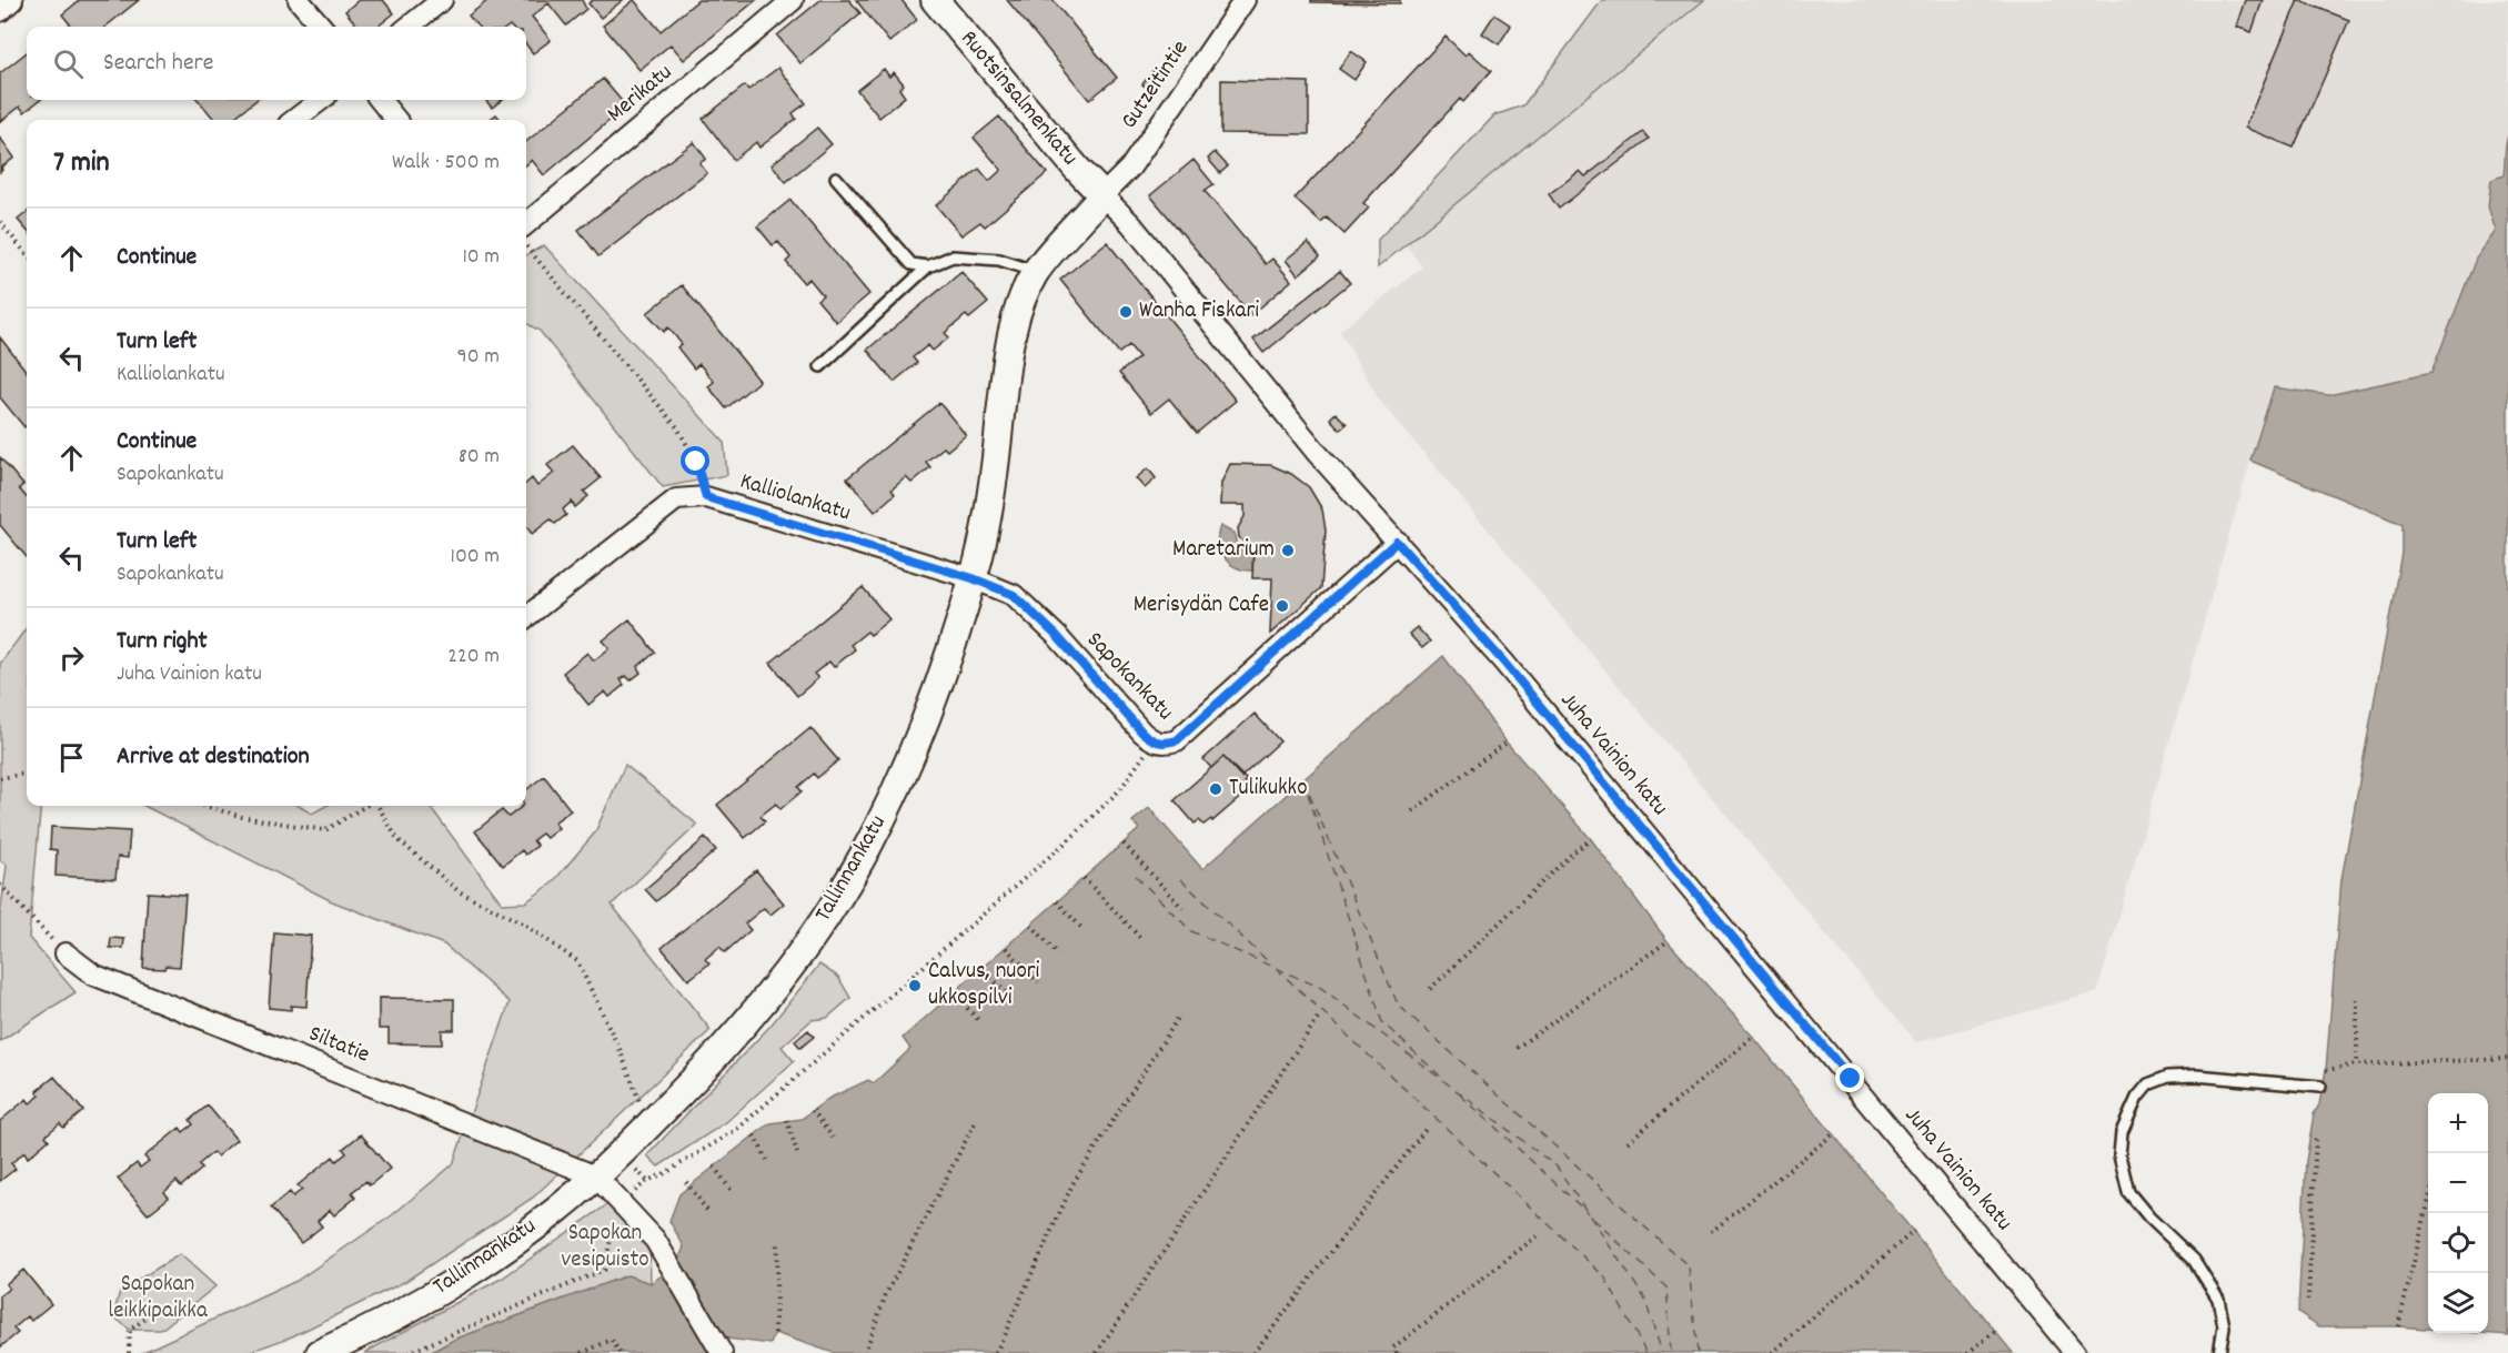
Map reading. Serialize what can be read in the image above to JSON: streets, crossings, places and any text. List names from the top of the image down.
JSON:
{
  "streets": {
    "street": [
      "Gutzeitintie",
      "Merikatu",
      "Ruotsinsalmenkatu",
      "Kalliolankatu",
      "Sapokankatu",
      "Juha Vainion katu",
      "Tallinnankatu",
      "Siltatie"
    ]
  },
  "crossings": [
    ["Gutzeitintie", "Ruotsinsalmenkatu"],
    ["Gutzeitintie", "Juha Vainion katu"],
    ["Gutzeitintie", "Tallinnankatu"],
    ["Ruotsinsalmenkatu", "Juha Vainion katu"],
    ["Ruotsinsalmenkatu", "Tallinnankatu"],
    ["Kalliolankatu", "Sapokankatu"],
    ["Kalliolankatu", "Tallinnankatu"],
    ["Sapokankatu", "Juha Vainion katu"],
    ["Sapokankatu", "Tallinnankatu"],
    ["Juha Vainion katu", "Tallinnankatu"],
    ["Tallinnankatu", "Siltatie"]
  ],
  "parks": ["Sapokan vesipuisto", "Sapokan leikkipaikka"],
  "places": [
    "Wanha Fiskari",
    "Maretarium",
    "Merisydän Cafe",
    "Tulikukko",
    "Calvus, nuori ukkospilvi"
  ],
  "page": {
    "search": "Search here",
    "heading": ["7 min", "Walk · 500 m"],
    "list": [
      ["Continue", "10 m"],
      ["Turn left", "Kalliolankatu", "90 m"],
      ["Continue", "Sapokankatu", "80 m"],
      ["Turn left", "Sapokankatu", "100 m"],
      ["Turn right", "Juha Vainion katu", "220 m"],
      "Arrive at destination"
    ],
    "map_buttons": ["+", "−"]
  }
}
